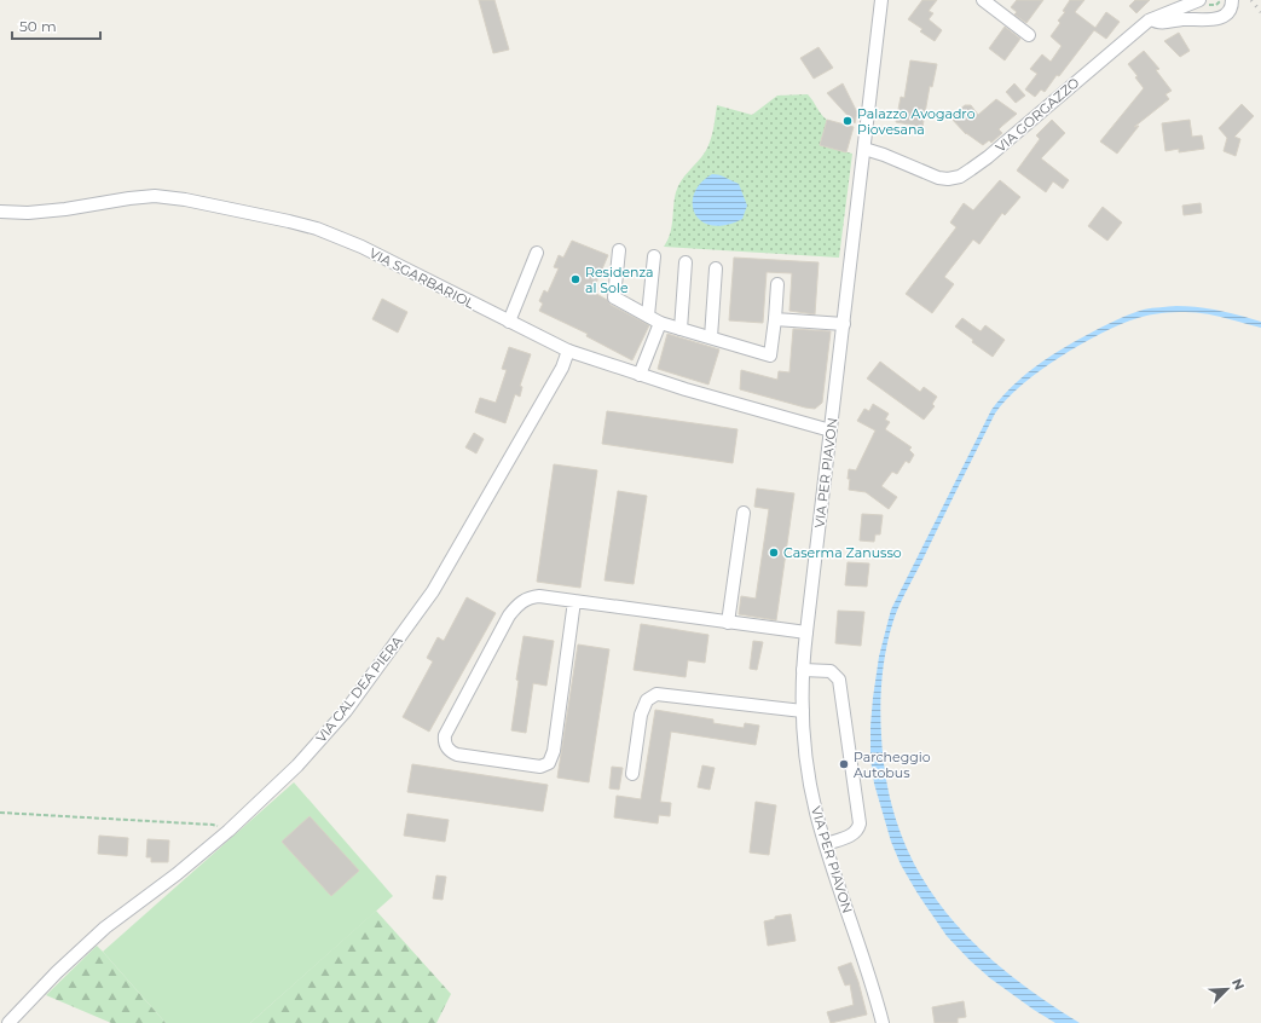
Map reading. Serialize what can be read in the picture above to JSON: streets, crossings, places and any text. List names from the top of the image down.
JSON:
{
  "streets": {
    "street": [
      "VIA GORGAZZO",
      "VIA SGARBARIOL",
      "VIA PER PIAVON",
      "VIA CAL DEA PIERA"
    ]
  },
  "crossings": [
    ["VIA GORGAZZO", "VIA PER PIAVON"],
    ["VIA SGARBARIOL", "VIA PER PIAVON"],
    ["VIA SGARBARIOL", "VIA CAL DEA PIERA"]
  ],
  "places": [
    "Palazzo Avogadro Piovesana",
    "Residenza al Sole",
    "Caserma Zanusso",
    "Parcheggio Autobus"
  ],
  "scale_bar": "50 m",
  "north": "top right"
}
